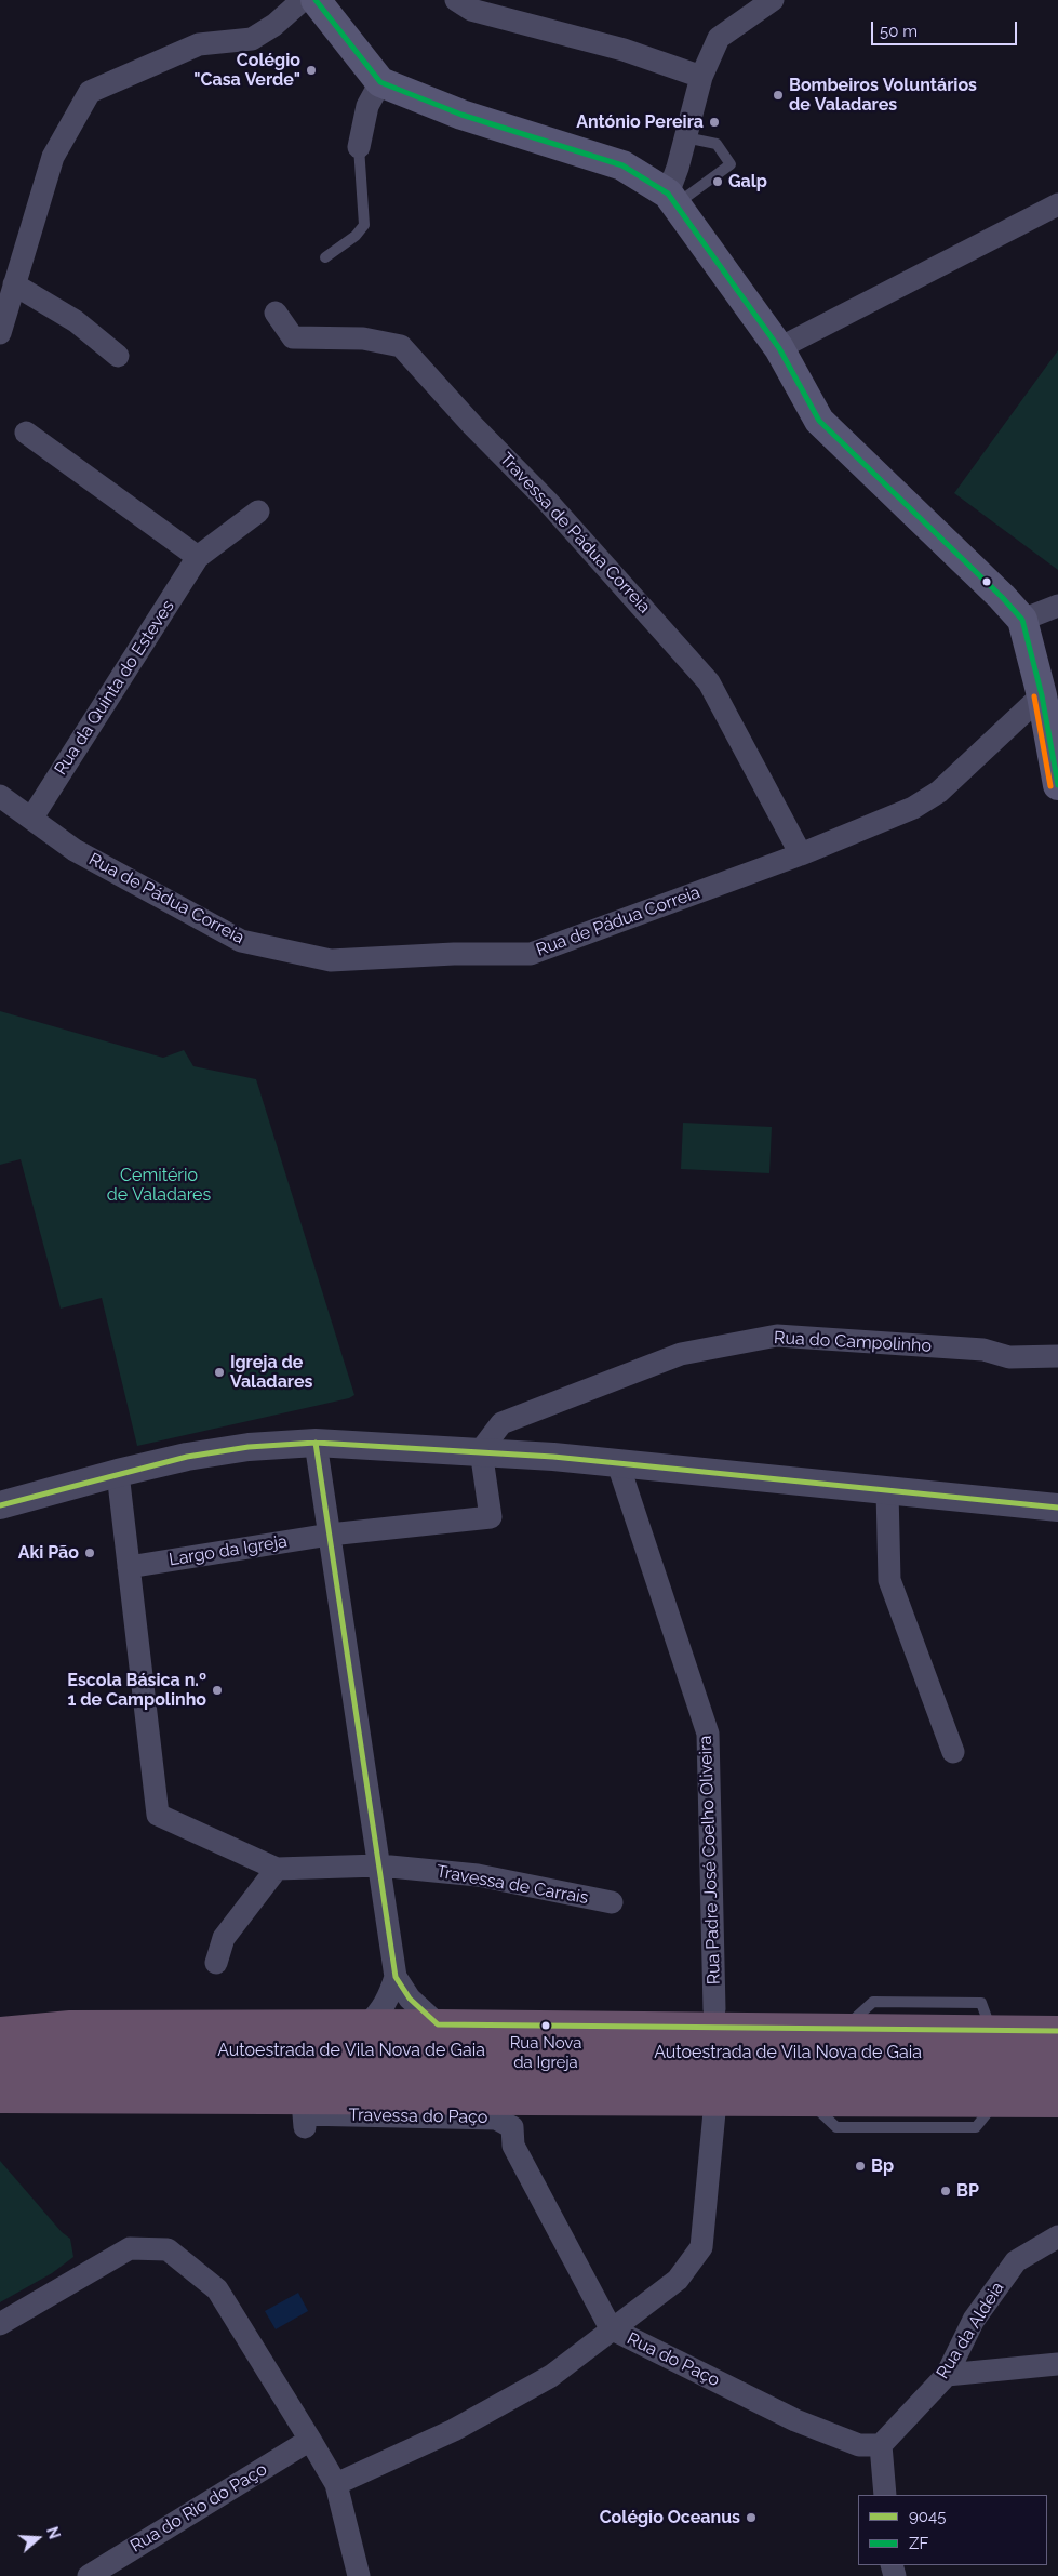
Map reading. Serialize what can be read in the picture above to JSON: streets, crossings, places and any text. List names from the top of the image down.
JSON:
{
  "streets": {
    "highway": ["Autoestrada de Vila Nova de Gaia"],
    "street": [
      "Travessa de Pádua Correia",
      "Rua da Quinta do Esteves",
      "Rua de Pádua Correia",
      "Rua do Campolinho",
      "Largo da Igreja",
      "Rua Padre José Coelho Oliveira",
      "Travessa de Carrais",
      "Travessa do Paço",
      "Rua da Aldeia",
      "Rua do Paço",
      "Rua do Rio do Paço"
    ]
  },
  "crossings": [
    ["Travessa de Pádua Correia", "Rua de Pádua Correia"],
    ["Rua da Quinta do Esteves", "Rua de Pádua Correia"],
    ["Travessa do Paço", "Rua do Paço"],
    ["Rua da Aldeia", "Rua do Paço"]
  ],
  "parks": ["Cemitério de Valadares"],
  "places": [
    "Colégio \"Casa Verde\"",
    "Bombeiros Voluntários de Valadares",
    "António Pereira",
    "Galp",
    "Igreja de Valadares",
    "Aki Pão",
    "Escola Básica n.º 1 de Campolinho",
    "Rua Nova da Igreja",
    "Bp",
    "BP",
    "Colégio Oceanus"
  ],
  "lines": ["transit line ZF", "transit line 9045"],
  "legend": ["9045", "ZF"],
  "scale_bar": "50 m",
  "north": "right"
}
